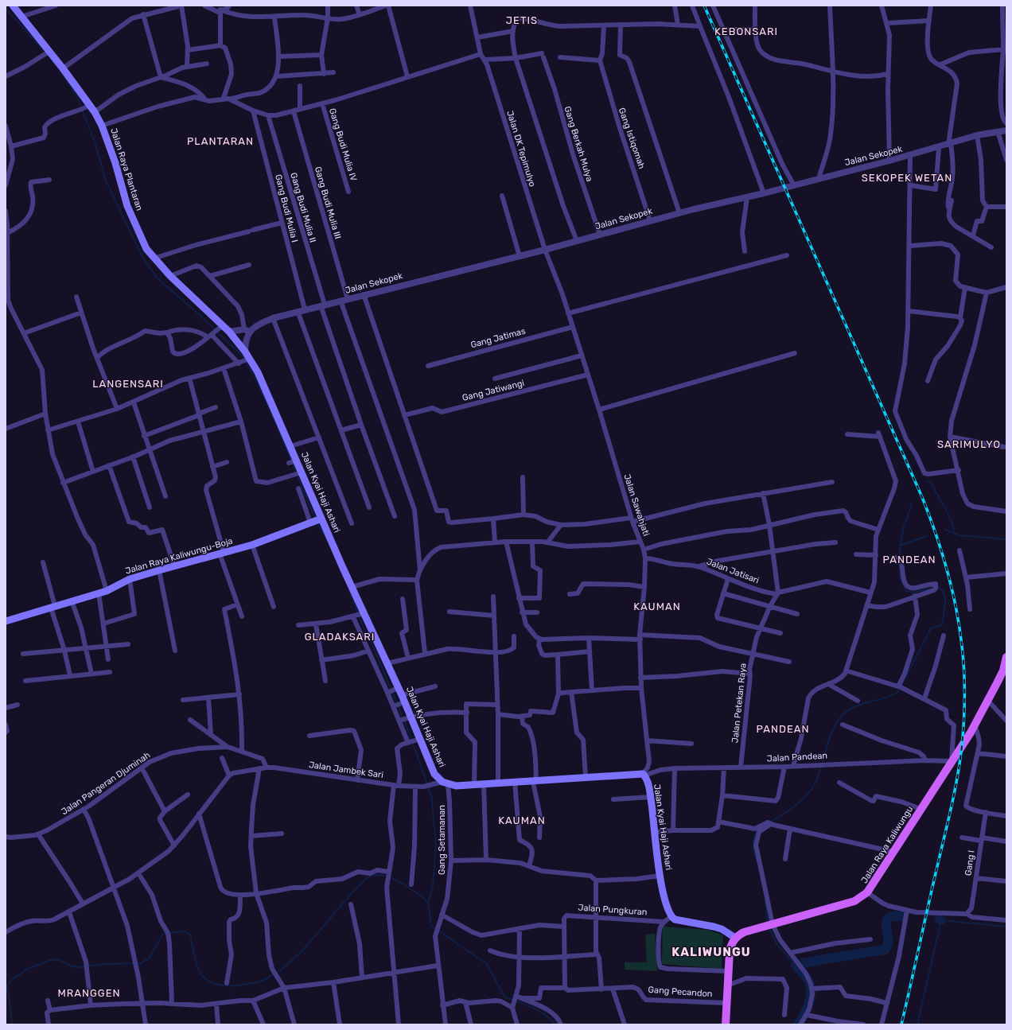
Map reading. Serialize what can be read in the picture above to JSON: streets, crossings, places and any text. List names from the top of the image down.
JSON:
{
  "streets": {
    "main road": [
      "Jalan Raya Plantaran",
      "Jalan Kyai Haji Ashari",
      "Jalan Raya Kaliwungu-Boja",
      "Jalan Raya Kaliwungu"
    ],
    "street": [
      "Gang Istiqomah",
      "Gang Berkah Mulya",
      "Gang Budi Mulia IV",
      "Jalan DK Tepimulyo",
      "Jalan Sekopek",
      "Gang Budi Mulia III",
      "Gang Budi Mulia II",
      "Gang Budi Mulia I",
      "Gang Jatimas",
      "Gang Jatiwangi",
      "Jalan Sawahjati",
      "Jalan Jatisari",
      "Jalan Petekan Raya",
      "Jalan Pandean",
      "Jalan Jambek Sari",
      "Jalan Pangeran Djuminah",
      "Gang Setamanan",
      "Gang I",
      "Jalan Pungkuran",
      "Gang Pecandon"
    ]
  },
  "crossings": [
    ["Gang Istiqomah", "Jalan Sekopek"],
    ["Gang Berkah Mulya", "Jalan Sekopek"],
    ["Jalan DK Tepimulyo", "Jalan Sekopek"],
    ["Jalan DK Tepimulyo", "Jalan Sawahjati"],
    ["Jalan Sekopek", "Gang Budi Mulia III"],
    ["Jalan Sekopek", "Gang Budi Mulia II"],
    ["Jalan Sekopek", "Gang Budi Mulia I"],
    ["Jalan Sekopek", "Jalan Sawahjati"],
    ["Jalan Raya Plantaran", "Jalan Kyai Haji Ashari"],
    ["Gang Jatimas", "Jalan Sawahjati"],
    ["Gang Jatiwangi", "Jalan Sawahjati"],
    ["Jalan Kyai Haji Ashari", "Jalan Sawahjati"],
    ["Jalan Kyai Haji Ashari", "Jalan Raya Kaliwungu-Boja"],
    ["Jalan Kyai Haji Ashari", "Jalan Pandean"],
    ["Jalan Kyai Haji Ashari", "Jalan Jambek Sari"],
    ["Jalan Kyai Haji Ashari", "Gang Setamanan"],
    ["Jalan Sawahjati", "Jalan Jatisari"],
    ["Jalan Sawahjati", "Jalan Pandean"],
    ["Jalan Jatisari", "Jalan Petekan Raya"],
    ["Jalan Petekan Raya", "Jalan Pandean"],
    ["Jalan Pandean", "Jalan Raya Kaliwungu"],
    ["Jalan Jambek Sari", "Jalan Pangeran Djuminah"],
    ["Jalan Jambek Sari", "Gang Setamanan"]
  ],
  "districts": [
    "JETIS",
    "KEBONSARI",
    "PLANTARAN",
    "SEKOPEK WETAN",
    "LANGENSARI",
    "SARIMULYO",
    "PANDEAN",
    "KAUMAN",
    "GLADAKSARI",
    "PANDEAN",
    "KAUMAN",
    "KALIWUNGU",
    "MRANGGEN"
  ]
}
